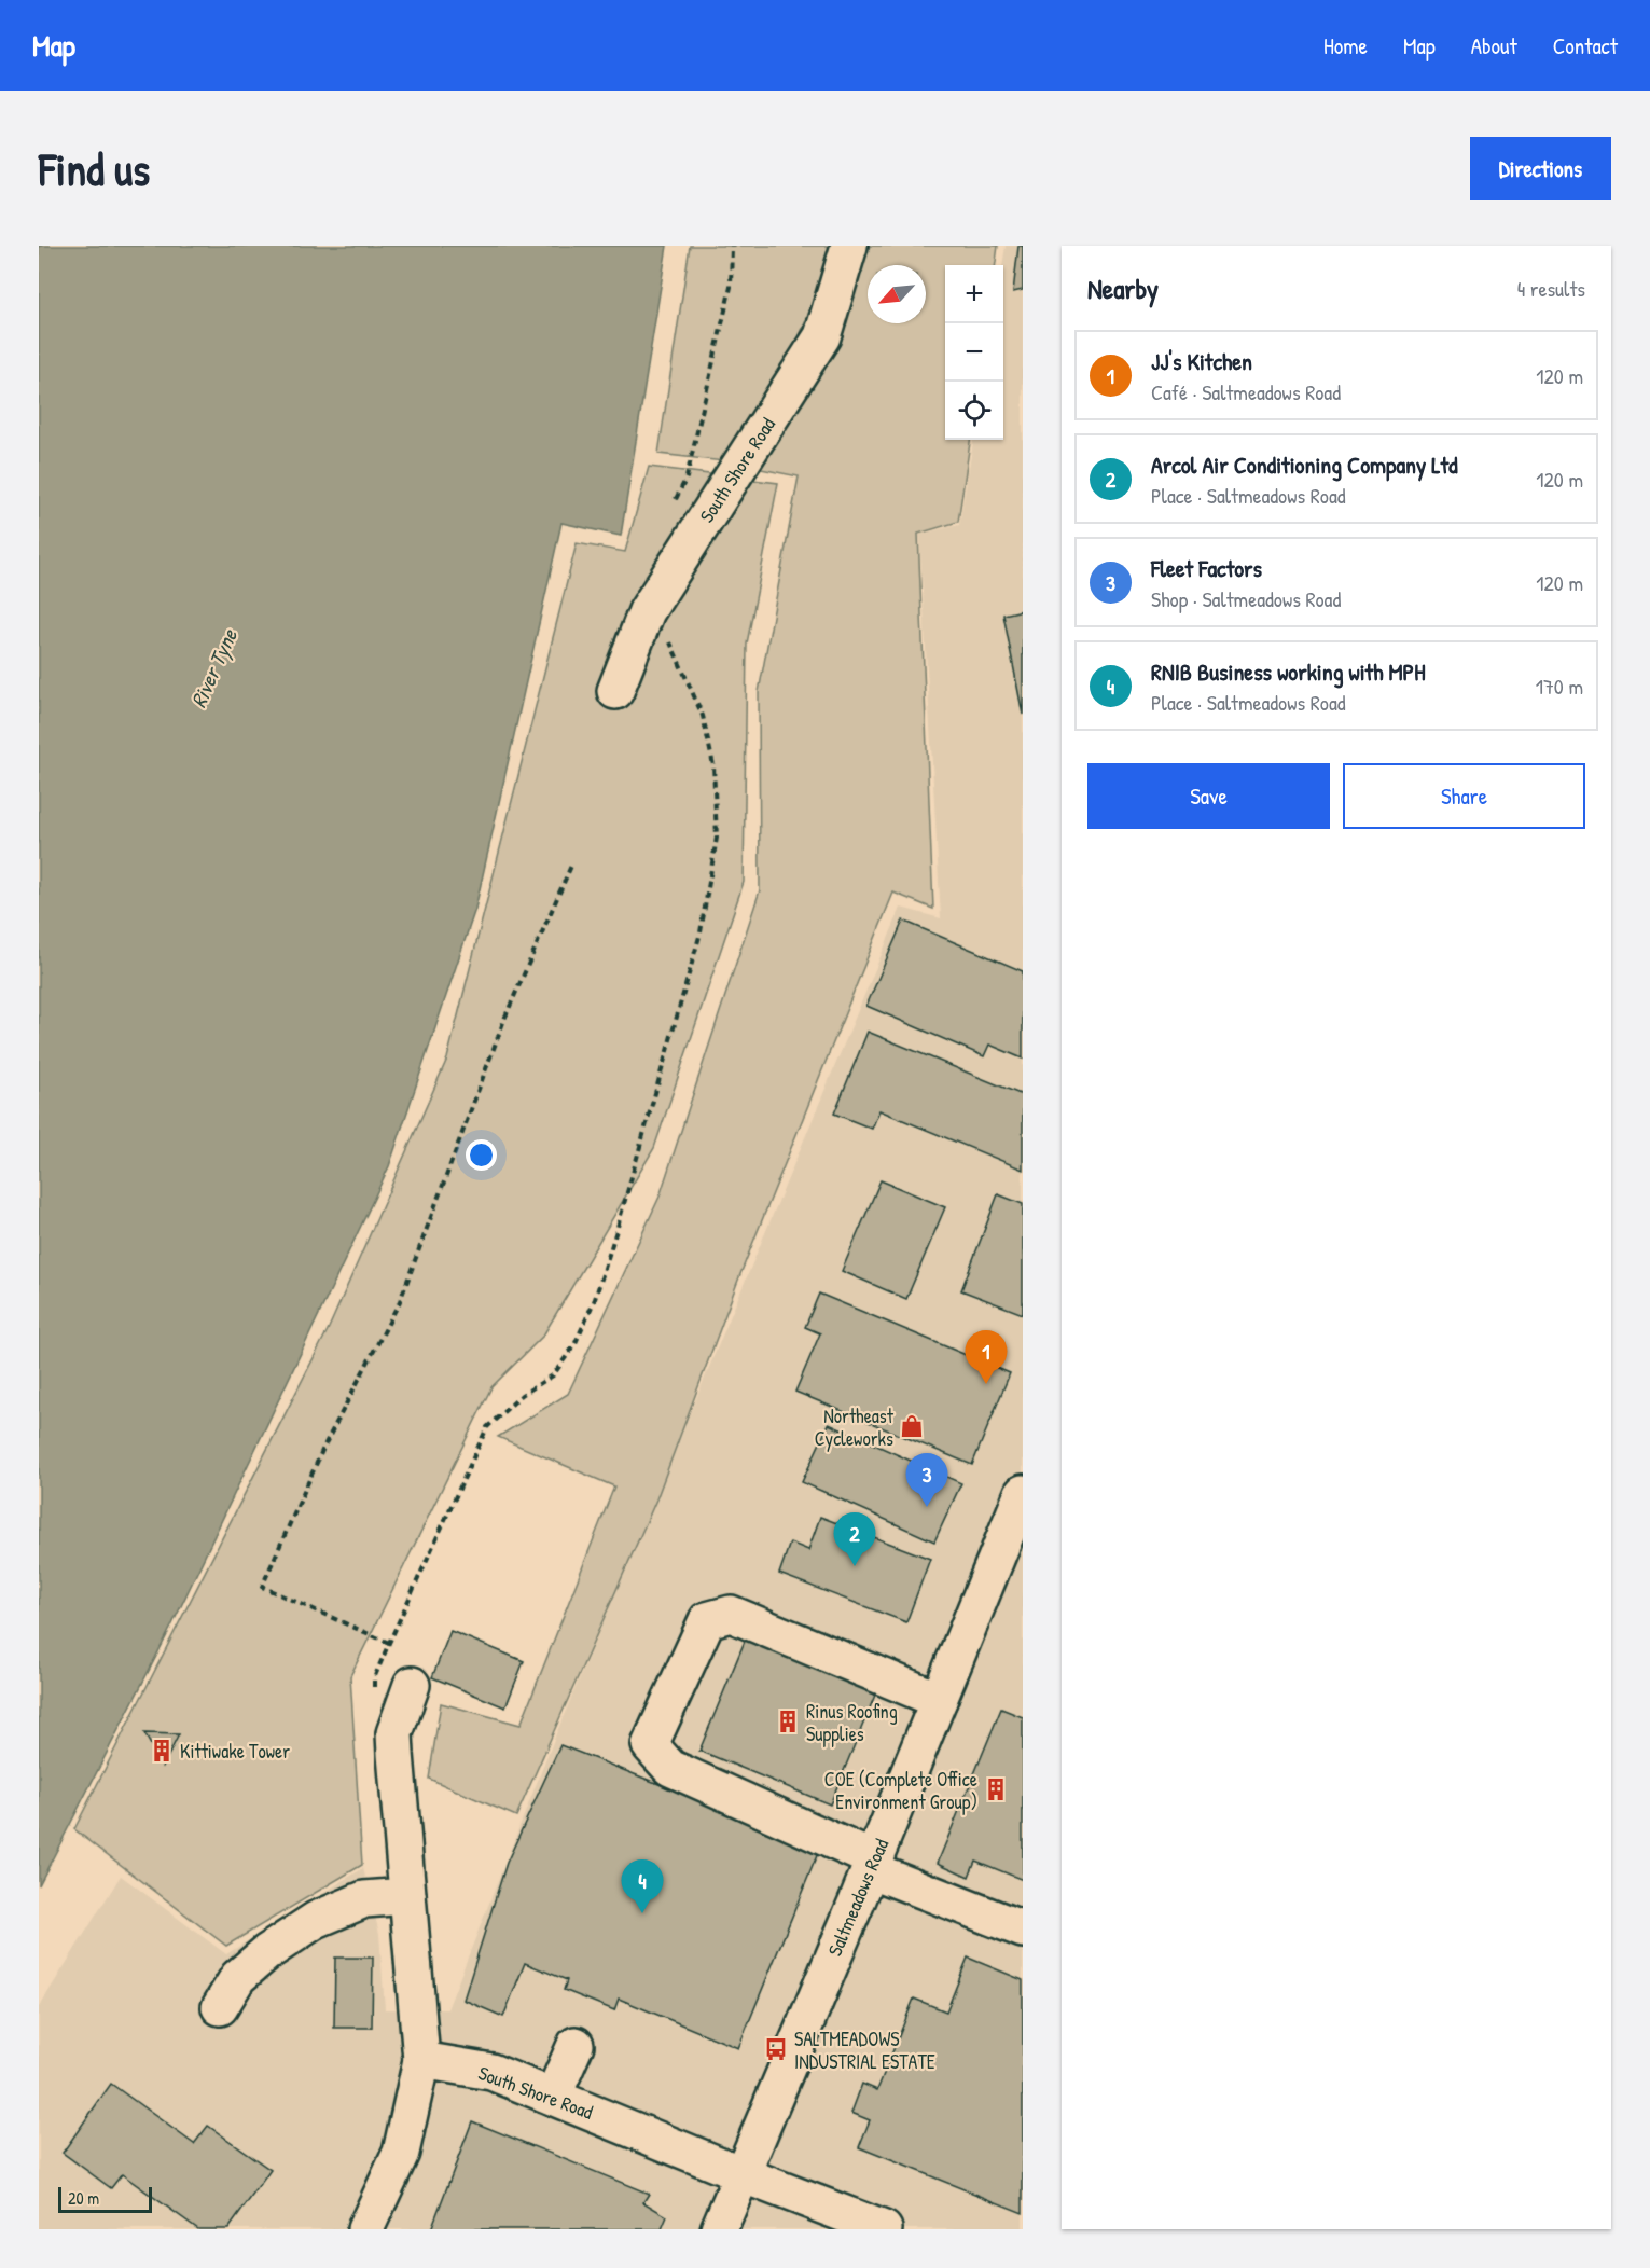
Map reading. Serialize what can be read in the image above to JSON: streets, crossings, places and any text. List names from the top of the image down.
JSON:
{
  "streets": {
    "street": ["South Shore Road", "Saltmeadows Road"]
  },
  "crossings": [
    ["South Shore Road", "Saltmeadows Road"]
  ],
  "water": ["River Tyne"],
  "places": {
    "shop": ["Northeast Cycleworks"],
    "building": ["Rinus Roofing Supplies", "Kittiwake Tower", "COE (Complete Office Environment Group)"],
    "bus stop": ["SALTMEADOWS INDUSTRIAL ESTATE"]
  },
  "scale_bar": "20 m",
  "north": "bottom left",
  "page": {
    "header": "Map",
    "nav": [
      "Home",
      "Map",
      "About",
      "Contact"
    ],
    "buttons": [
      "Directions",
      ["Save", "Share"]
    ],
    "title": "Find us",
    "heading": ["Nearby", "4 results"],
    "map_buttons": ["+", "−"],
    "list": [
      {
        "mark": "1",
        "name": "JJ's Kitchen",
        "note": "Café · Saltmeadows Road",
        "value": "120 m"
      },
      {
        "mark": "2",
        "name": "Arcol Air Conditioning Company Ltd",
        "note": "Place · Saltmeadows Road",
        "value": "120 m"
      },
      {
        "mark": "3",
        "name": "Fleet Factors",
        "note": "Shop · Saltmeadows Road",
        "value": "120 m"
      },
      {
        "mark": "4",
        "name": "RNIB Business working with MPH",
        "note": "Place · Saltmeadows Road",
        "value": "170 m"
      }
    ],
    "pins": [
      "1",
      "3",
      "2",
      "4"
    ],
    "scale": "20 m"
  }
}
